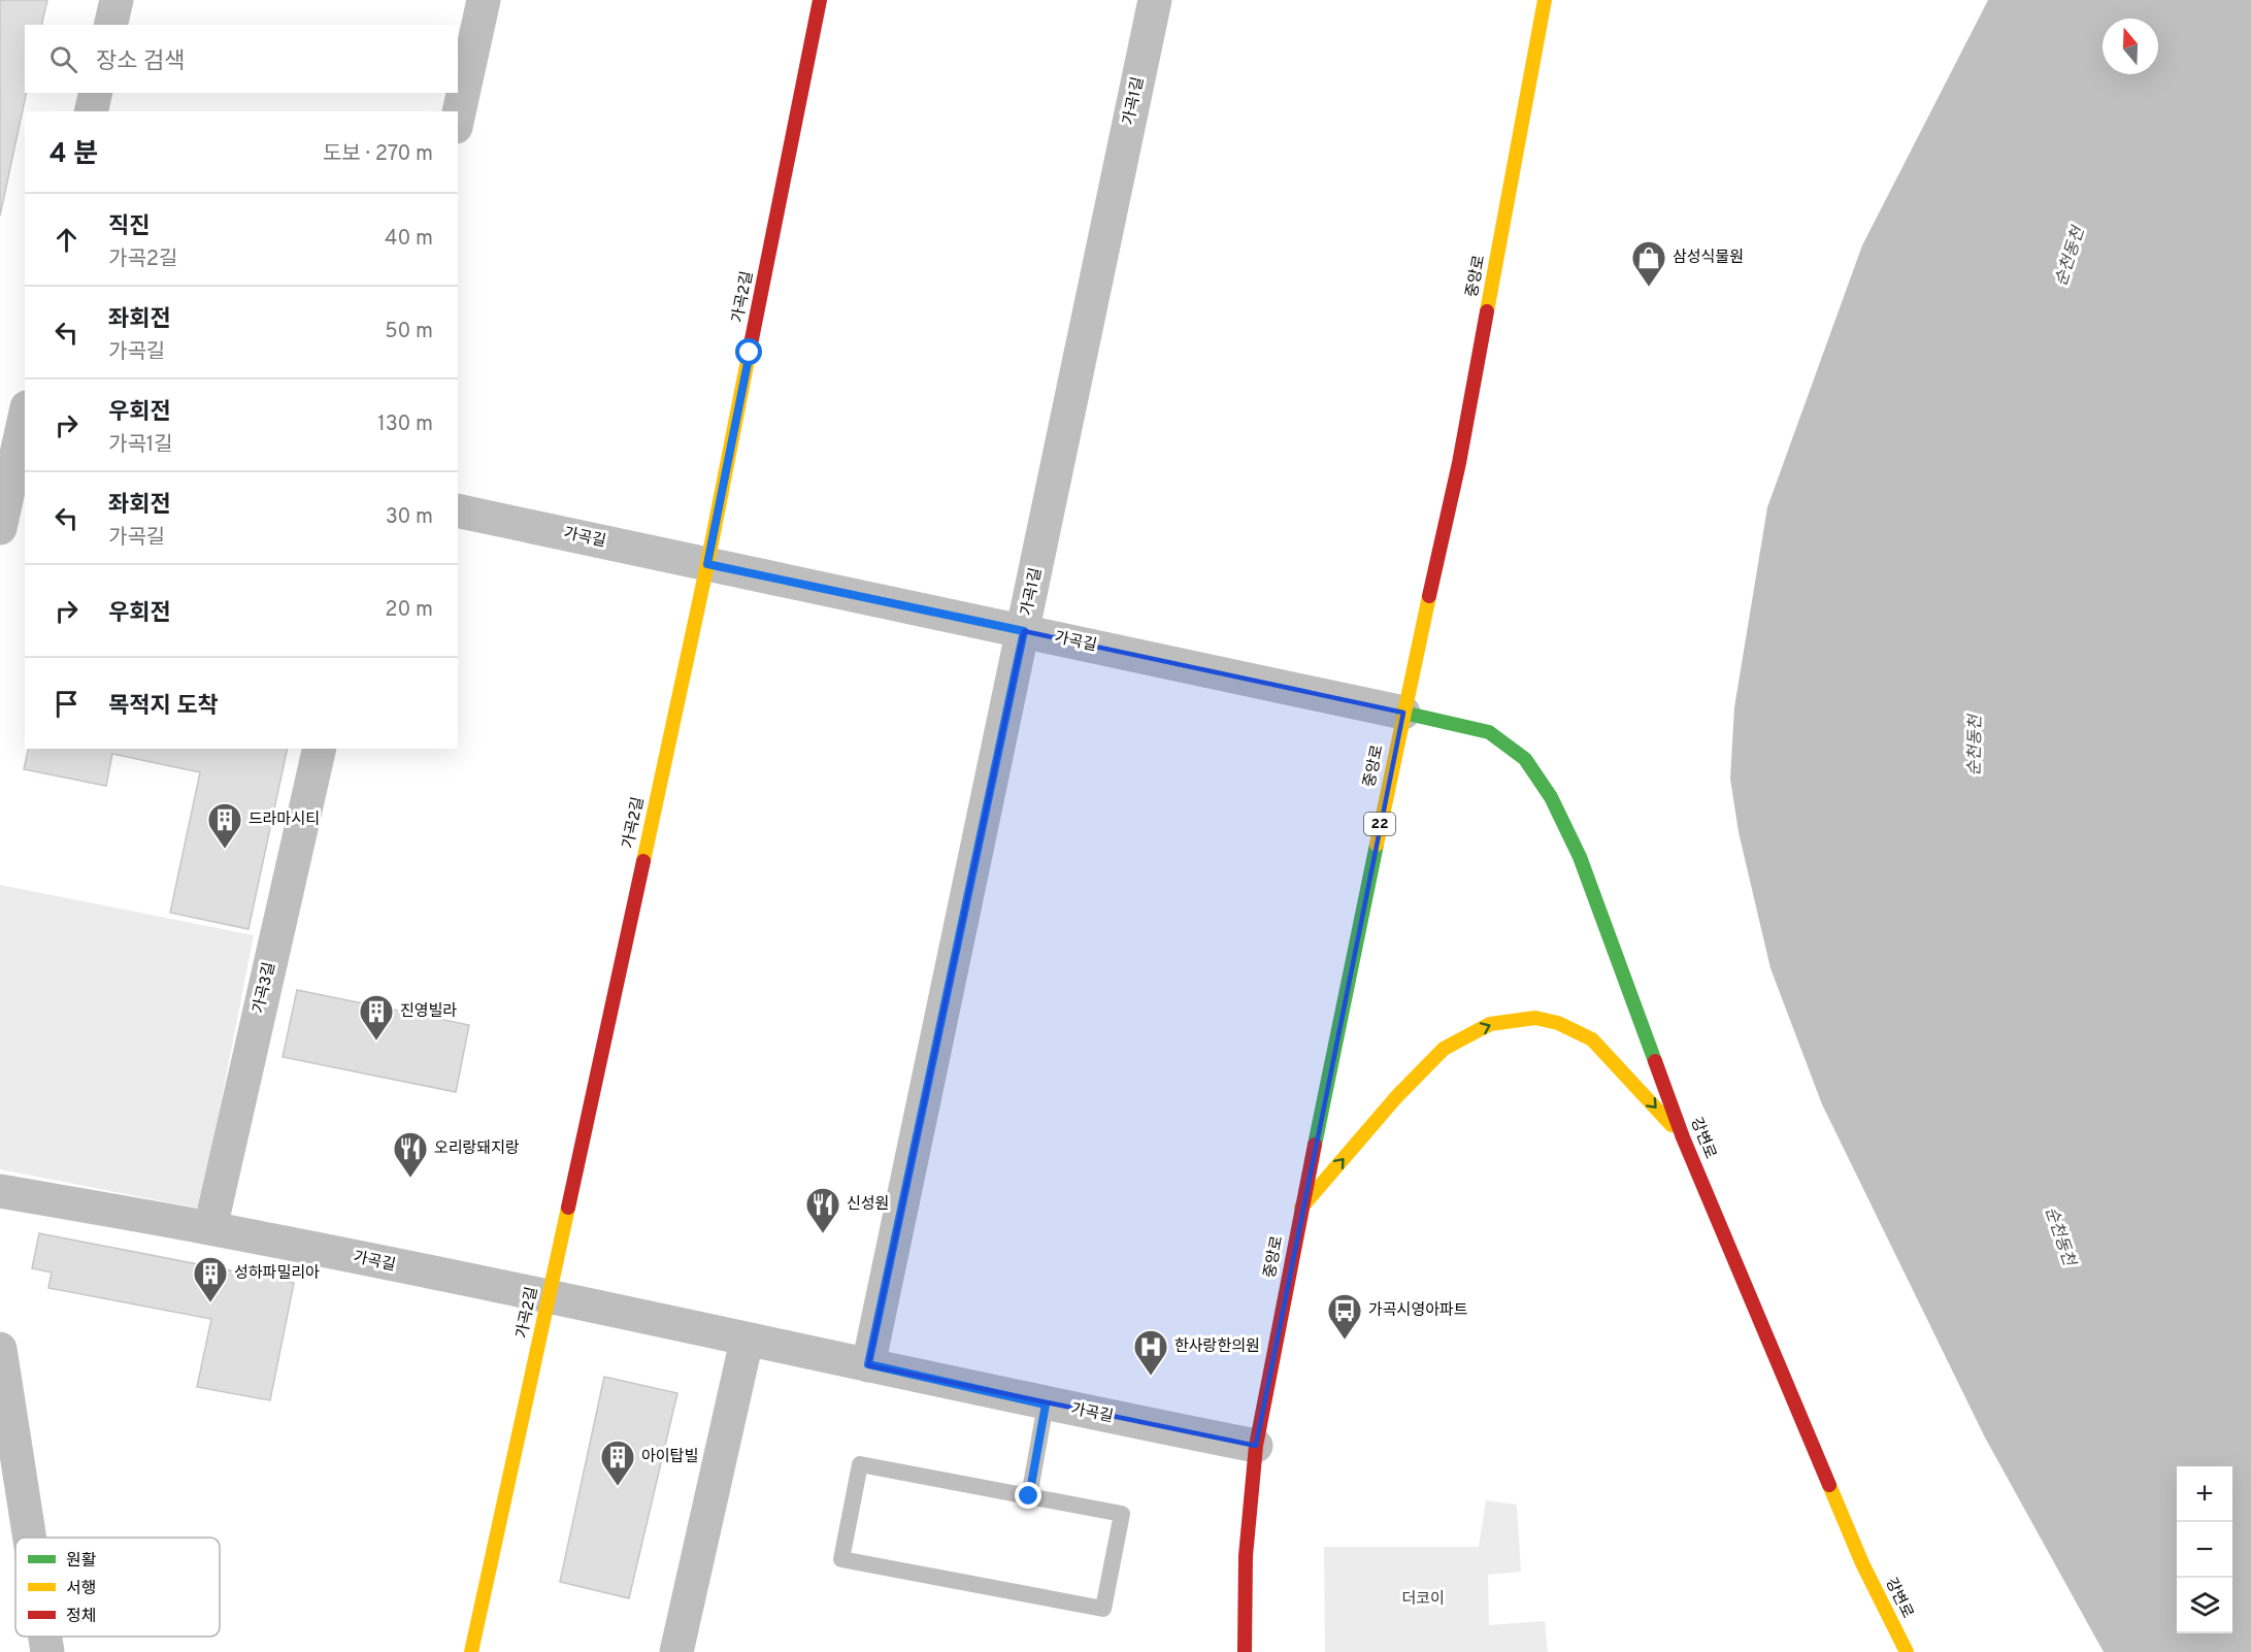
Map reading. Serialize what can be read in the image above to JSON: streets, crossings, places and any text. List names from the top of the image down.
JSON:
{
  "streets": {
    "main road": [
      "중앙로",
      "가곡2길",
      "22",
      "강변로"
    ],
    "street": ["가곡1길", "가곡길", "가곡3길"]
  },
  "crossings": [
    ["가곡1길", "가곡길"],
    ["중앙로", "가곡길"],
    ["중앙로", "강변로"],
    ["가곡2길", "가곡길"],
    ["가곡길", "가곡3길"],
    ["가곡길", "강변로"]
  ],
  "water": ["순천동천"],
  "parks": ["더코이"],
  "places": {
    "shop": ["삼성식물원"],
    "building": [
      "드라마시티",
      "진영빌라",
      "성하파밀리아",
      "아이탑빌"
    ],
    "restaurant": ["오리랑돼지랑", "신성원"],
    "bus stop": ["가곡시영아파트"],
    "hospital": ["한사랑한의원"]
  },
  "legend": ["원활", "서행", "정체"],
  "north": "top",
  "page": {
    "search": "장소 검색",
    "heading": ["4 분", "도보 · 270 m"],
    "list": [
      ["직진", "가곡2길", "40 m"],
      ["좌회전", "가곡길", "50 m"],
      ["우회전", "가곡1길", "130 m"],
      ["좌회전", "가곡길", "30 m"],
      ["우회전", "20 m"],
      "목적지 도착"
    ],
    "map_buttons": ["+", "−"]
  }
}
